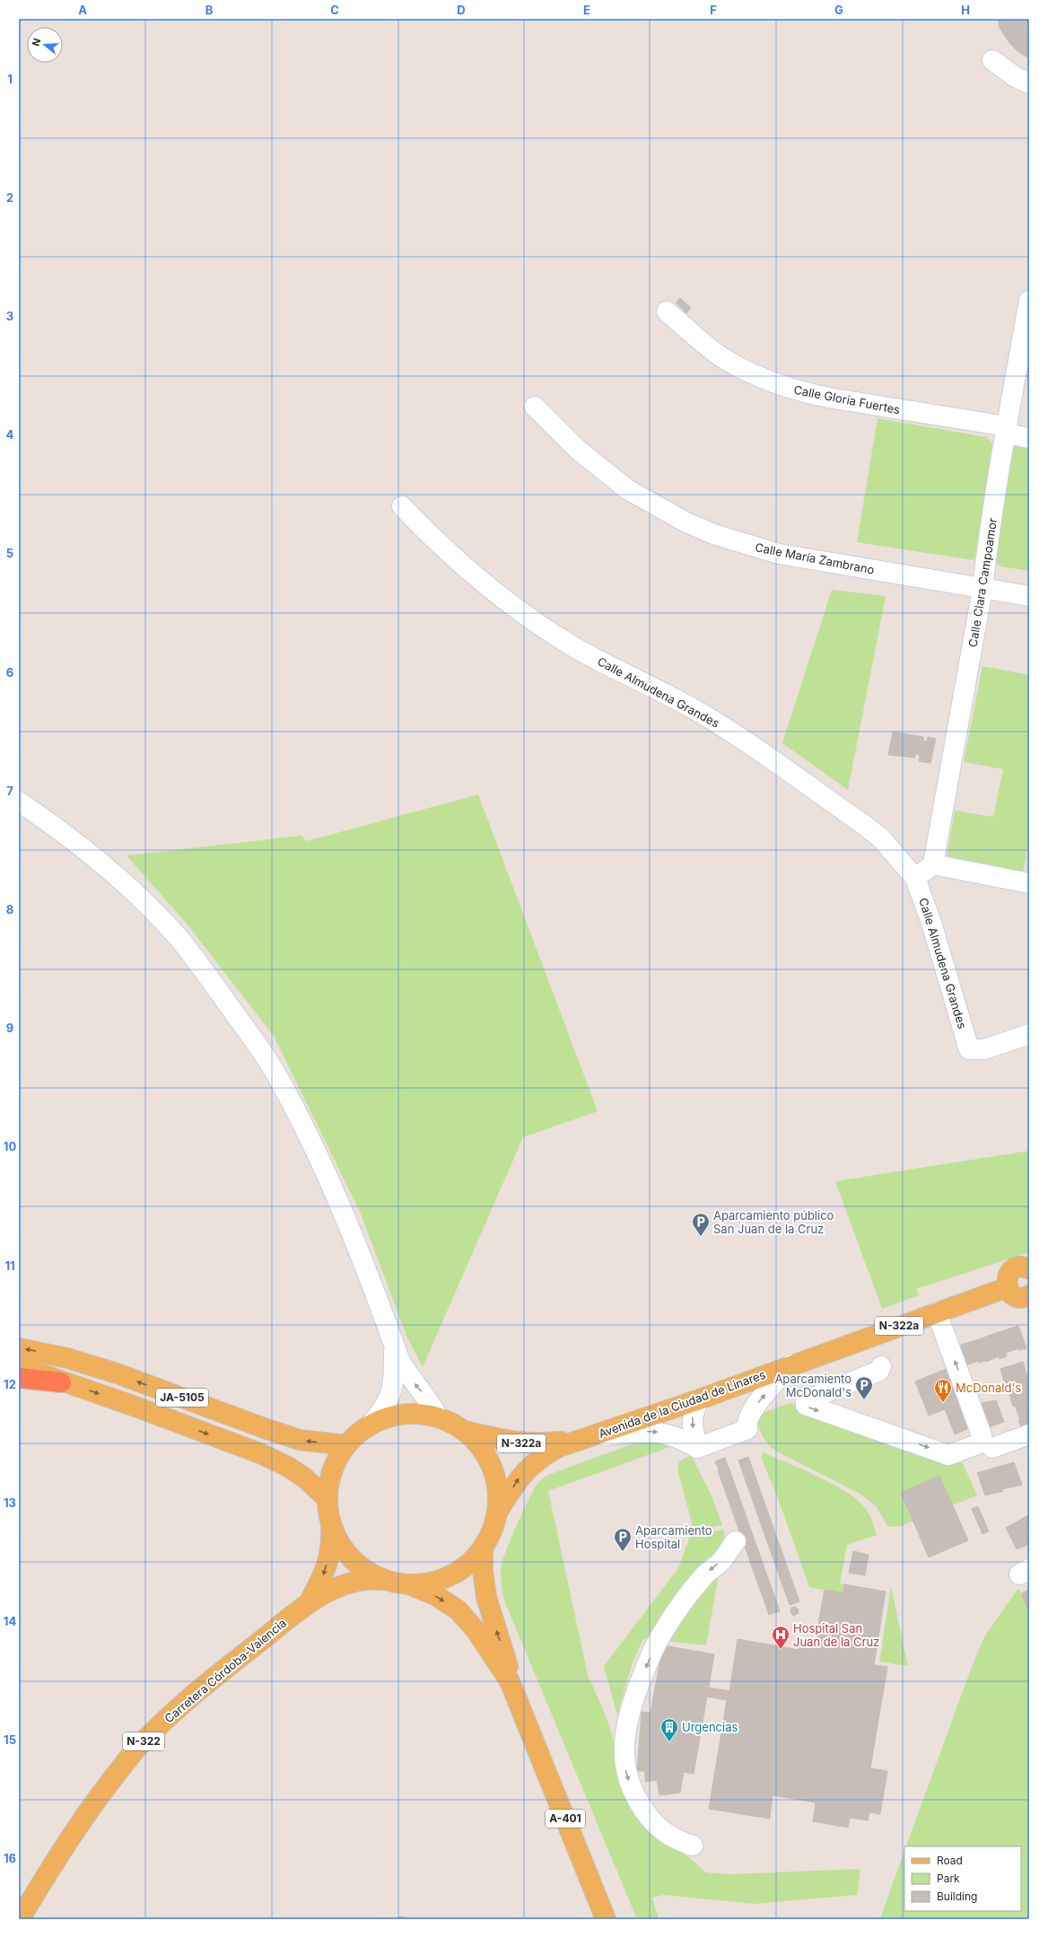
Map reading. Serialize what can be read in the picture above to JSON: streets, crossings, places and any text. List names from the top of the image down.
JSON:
{
  "streets": {
    "main road": [
      "N-322a",
      "JA-5105",
      "Avenida de la Ciudad de Linares",
      "Carretera Córdoba-Valencia",
      "N-322",
      "A-401"
    ],
    "street": [
      "Calle Gloria Fuertes",
      "Calle María Zambrano",
      "Calle Clara Campoamor",
      "Calle Almudena Grandes"
    ]
  },
  "crossings": [
    ["Calle Gloria Fuertes", "Calle Clara Campoamor"],
    ["Calle María Zambrano", "Calle Clara Campoamor"]
  ],
  "places": {
    "parking": ["Aparcamiento público San Juan de la Cruz", "Aparcamiento McDonald's", "Aparcamiento Hospital"],
    "restaurant": ["McDonald's"],
    "hospital": ["Hospital San Juan de la Cruz"],
    "building": ["Urgencias"]
  },
  "legend": ["Road", "Park", "Building"],
  "north": "left",
  "grid": {
    "columns": [
      "A",
      "B",
      "C",
      "D",
      "E",
      "F",
      "G",
      "H"
    ],
    "rows": [
      "1",
      "2",
      "3",
      "4",
      "5",
      "6",
      "7",
      "8",
      "9",
      "10",
      "11",
      "12",
      "13",
      "14",
      "15",
      "16"
    ]
  }
}
